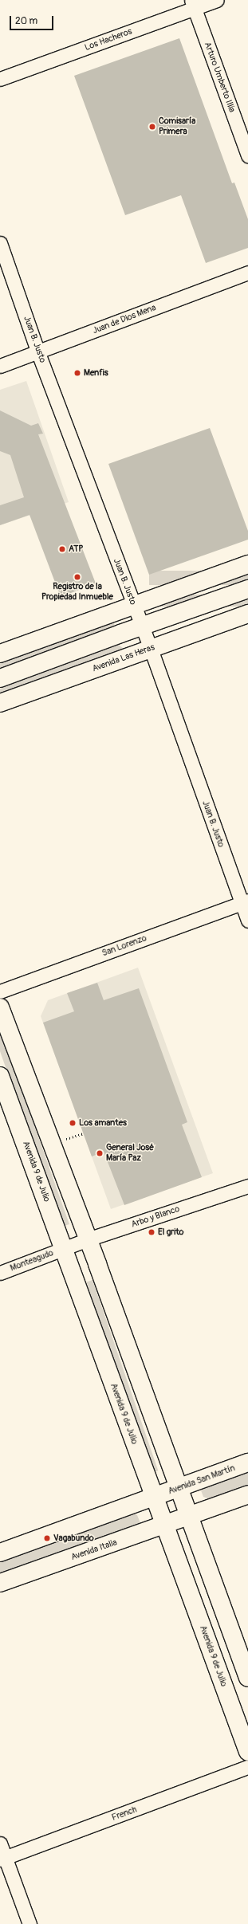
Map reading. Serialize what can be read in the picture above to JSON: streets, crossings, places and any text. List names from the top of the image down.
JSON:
{
  "streets": {
    "main road": [
      "Avenida Las Heras",
      "Avenida 9 de Julio",
      "Avenida San Martín",
      "Avenida Italia"
    ],
    "street": [
      "Los Hacheros",
      "Arturo Umberto Illia",
      "Juan de Dios Mena",
      "Juan B. Justo",
      "San Lorenzo",
      "Arbo y Blanco",
      "Monteagudo",
      "French"
    ]
  },
  "crossings": [
    ["Los Hacheros", "Arturo Umberto Illia"],
    ["Juan de Dios Mena", "Juan B. Justo"],
    ["Juan B. Justo", "Avenida Las Heras"],
    ["Juan B. Justo", "San Lorenzo"],
    ["Avenida 9 de Julio", "Arbo y Blanco"],
    ["Avenida 9 de Julio", "Monteagudo"],
    ["Avenida 9 de Julio", "Avenida San Martín"],
    ["Avenida 9 de Julio", "Avenida Italia"],
    ["Arbo y Blanco", "Monteagudo"]
  ],
  "places": [
    "Comisaría Primera",
    "Menfis",
    "ATP",
    "Registro de la Propiedad Inmueble",
    "Los amantes",
    "General José María Paz",
    "El grito",
    "Vagabundo"
  ],
  "scale_bar": "20 m"
}
